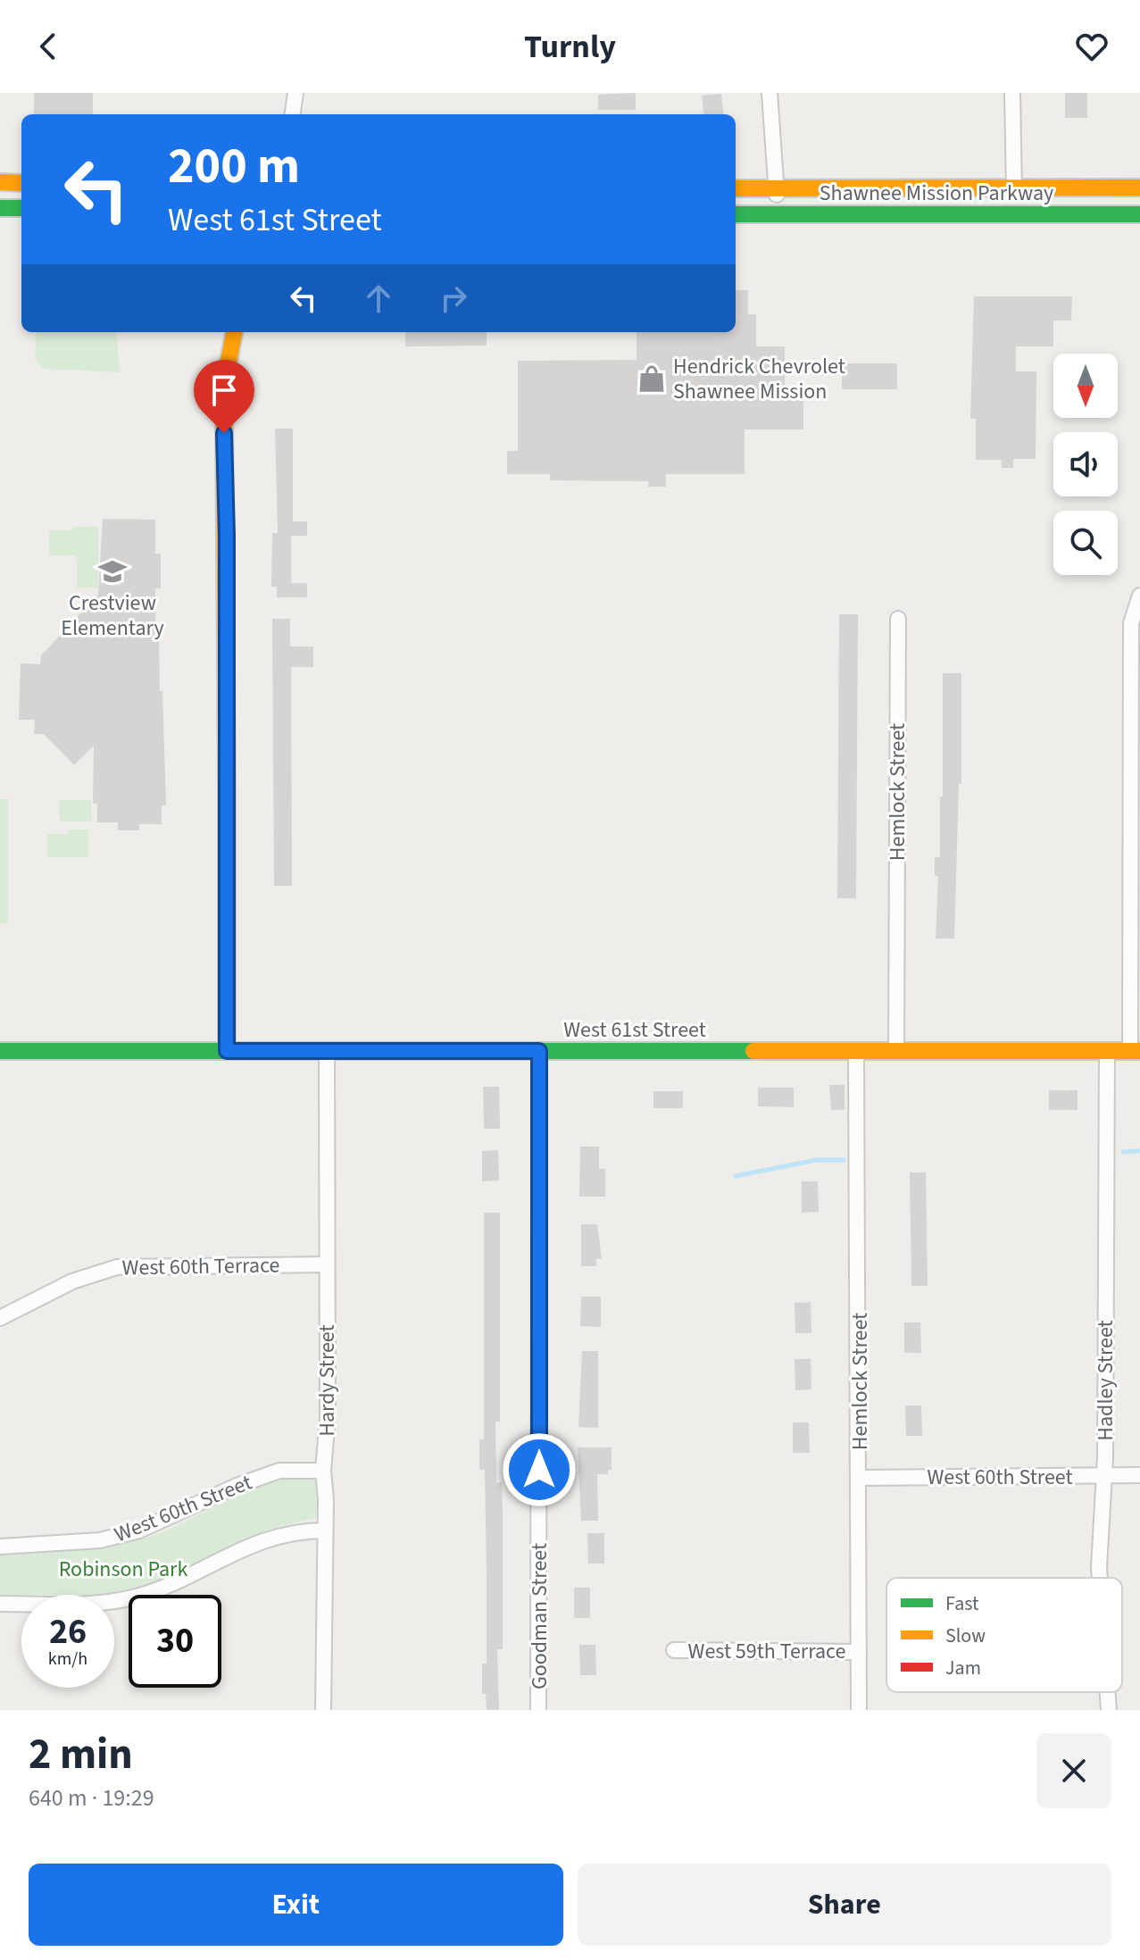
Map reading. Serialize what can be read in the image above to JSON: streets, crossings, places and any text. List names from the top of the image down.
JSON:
{
  "streets": {
    "main road": ["Shawnee Mission Parkway", "West 61st Street"],
    "street": [
      "Hemlock Street",
      "West 60th Terrace",
      "Hardy Street",
      "Hadley Street",
      "West 60th Street",
      "Goodman Street",
      "West 59th Terrace"
    ]
  },
  "crossings": [
    ["Hemlock Street", "West 61st Street"],
    ["Hemlock Street", "West 60th Street"],
    ["Hemlock Street", "West 59th Terrace"],
    ["West 61st Street", "Hardy Street"],
    ["West 61st Street", "Hadley Street"],
    ["West 61st Street", "Goodman Street"],
    ["West 60th Terrace", "Hardy Street"],
    ["Hardy Street", "West 60th Street"],
    ["Hadley Street", "West 60th Street"]
  ],
  "parks": ["Robinson Park"],
  "places": {
    "shop": ["Hendrick Chevrolet Shawnee Mission"],
    "school or university": ["Crestview Elementary"]
  },
  "legend": ["Fast", "Slow", "Jam"],
  "north": "bottom",
  "page": {
    "header": "Turnly",
    "turn": ["200 m", "West 61st Street"],
    "speed": "26 km/h",
    "limit": "30",
    "heading": ["2 min", "640 m · 19:29"],
    "buttons": ["Exit", "Share"]
  }
}
